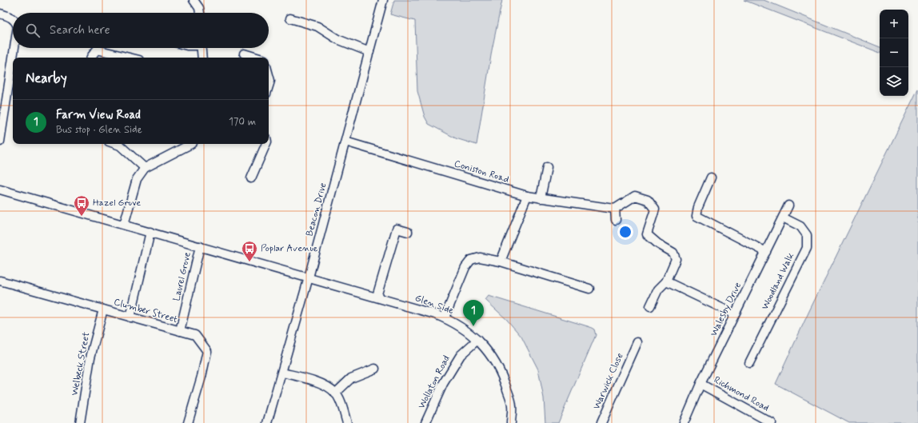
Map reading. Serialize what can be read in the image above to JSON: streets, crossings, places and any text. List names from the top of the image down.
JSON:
{
  "streets": {
    "street": [
      "Coniston Road",
      "Beacon Drive",
      "Laurel Grove",
      "Woodland Walk",
      "Glen Side",
      "Walesby Drive",
      "Clumber Street",
      "Welbeck Street",
      "Warwick Close",
      "Wollaton Road",
      "Richmond Road"
    ]
  },
  "crossings": [
    ["Coniston Road", "Beacon Drive"],
    ["Beacon Drive", "Glen Side"],
    ["Laurel Grove", "Clumber Street"],
    ["Woodland Walk", "Walesby Drive"],
    ["Glen Side", "Wollaton Road"],
    ["Walesby Drive", "Richmond Road"],
    ["Clumber Street", "Welbeck Street"]
  ],
  "places": {
    "bus stop": ["Hazel Grove", "Poplar Avenue"]
  },
  "page": {
    "map_buttons": ["+", "−"],
    "search": "Search here",
    "heading": "Nearby",
    "list": [
      {
        "mark": "1",
        "name": "Farm View Road",
        "note": "Bus stop · Glen Side",
        "value": "170 m"
      }
    ],
    "pins": "1"
  }
}
